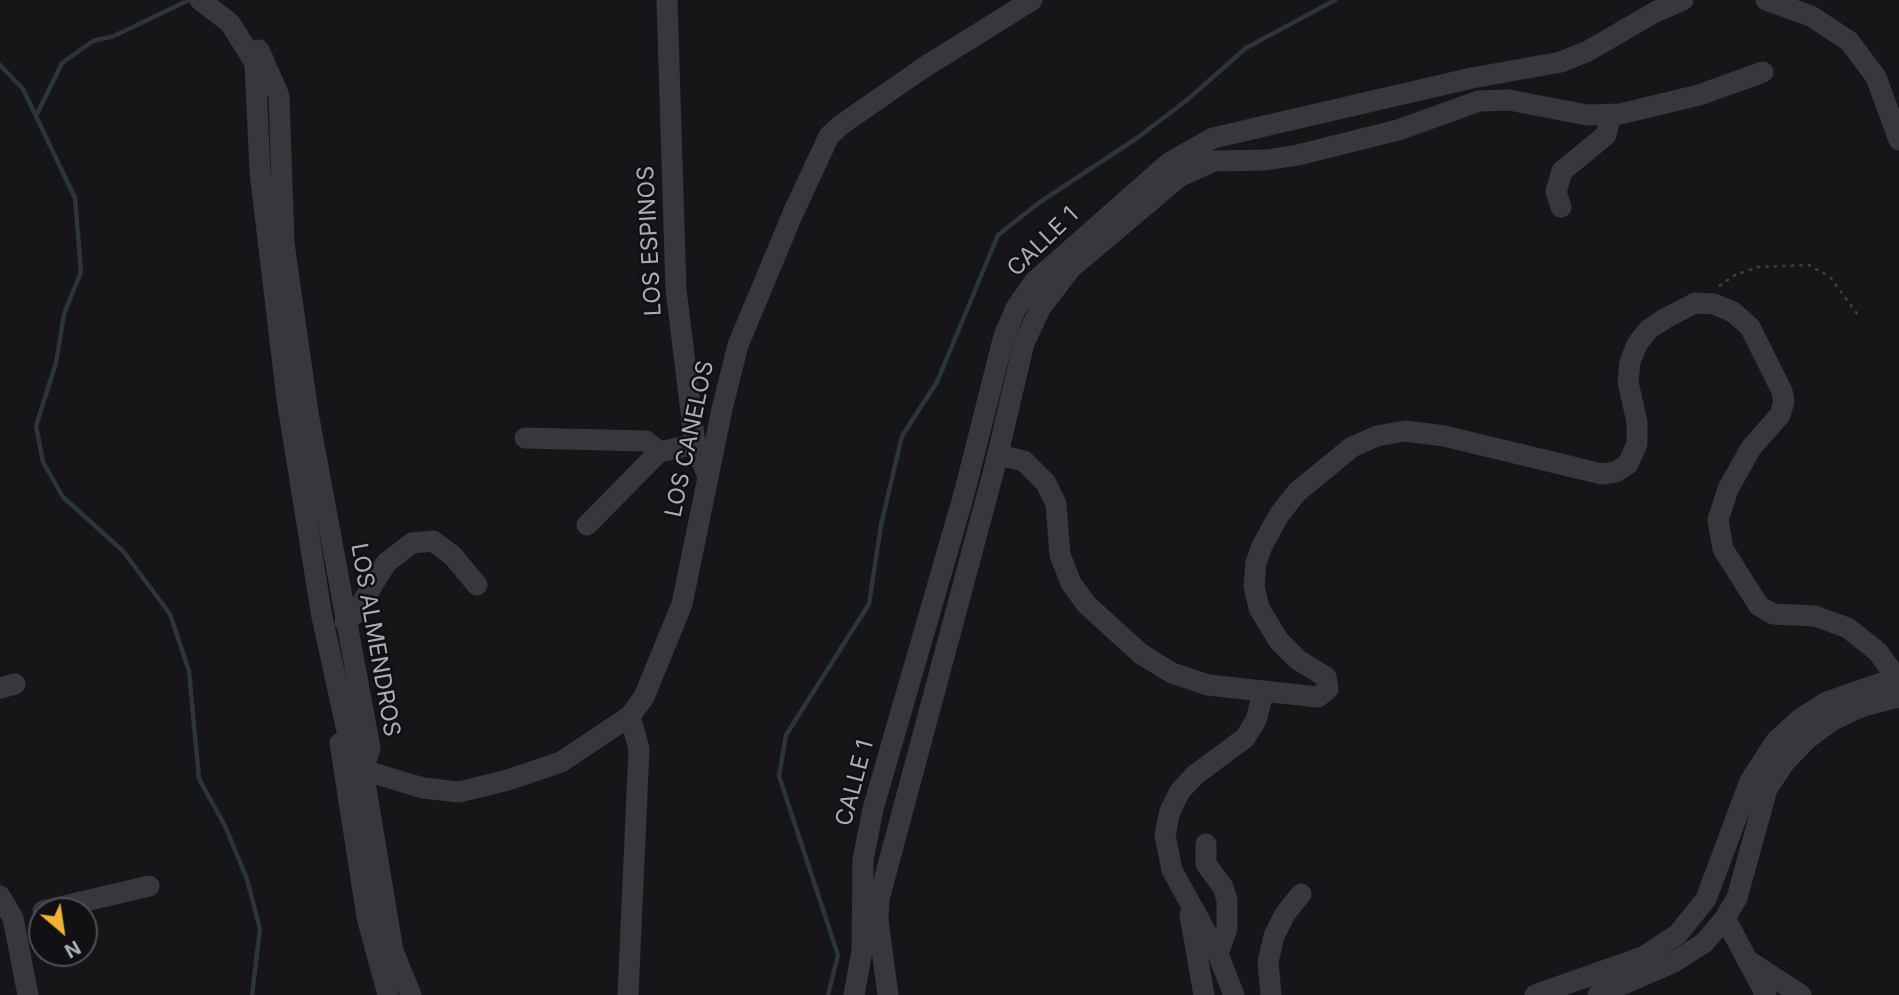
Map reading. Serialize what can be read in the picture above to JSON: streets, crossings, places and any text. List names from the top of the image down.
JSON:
{
  "streets": {
    "street": [
      "LOS ESPINOS",
      "CALLE 1",
      "LOS CANELOS",
      "LOS ALMENDROS"
    ]
  },
  "crossings": [
    ["LOS ESPINOS", "LOS CANELOS"],
    ["LOS CANELOS", "LOS ALMENDROS"]
  ],
  "north": "bottom right"
}
